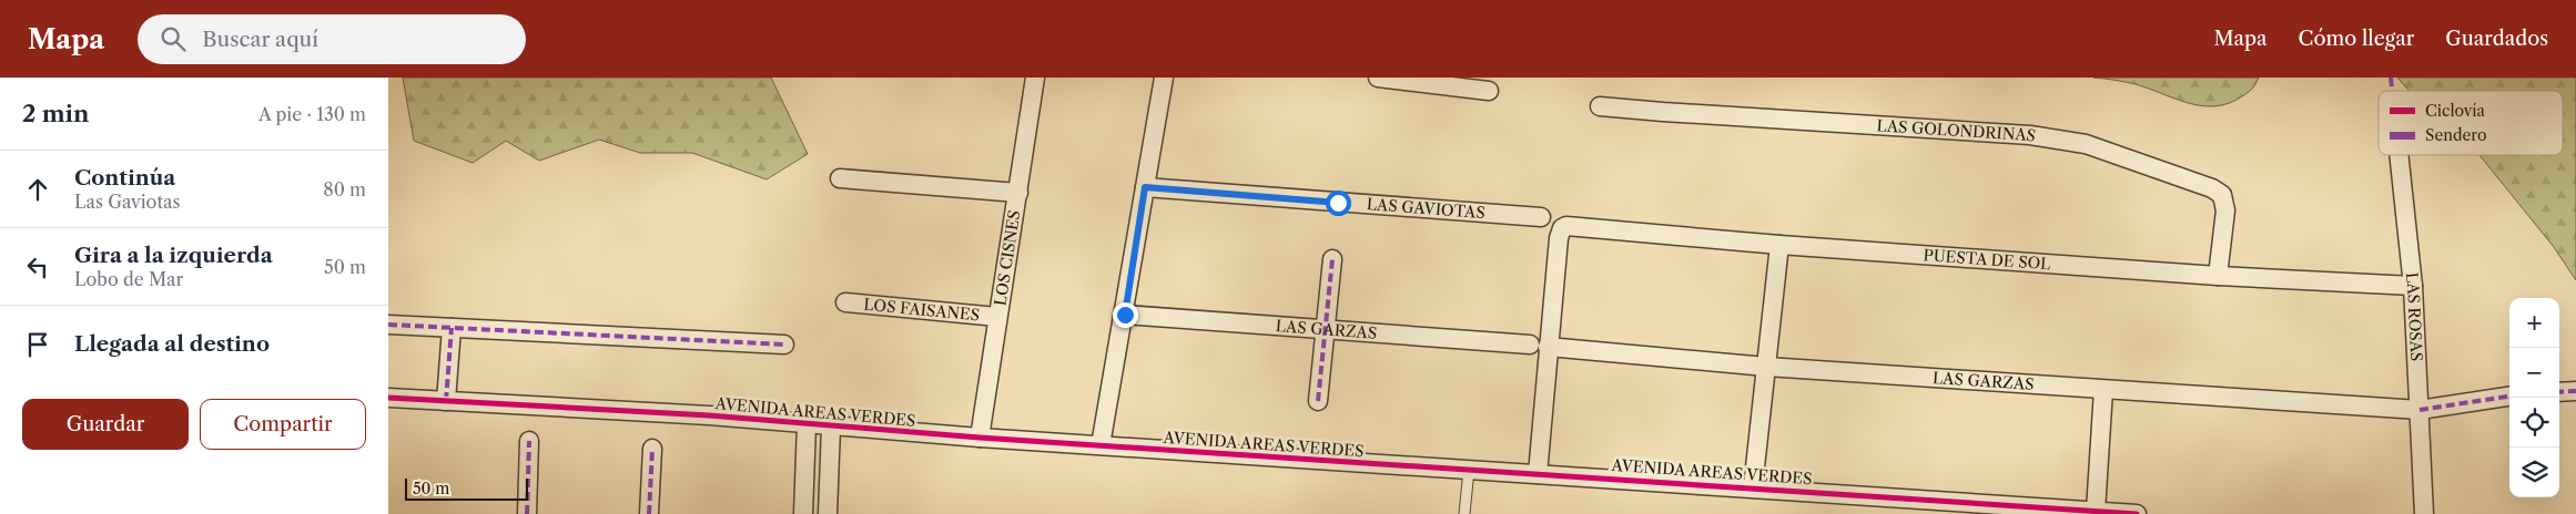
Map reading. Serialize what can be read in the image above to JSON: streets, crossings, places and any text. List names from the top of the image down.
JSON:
{
  "streets": {
    "street": [
      "LAS GOLONDRINAS",
      "LAS GAVIOTAS",
      "LOS CISNES",
      "PUESTA DE SOL",
      "LOS FAISANES",
      "LAS ROSAS",
      "LAS GARZAS",
      "AVENIDA AREAS VERDES"
    ]
  },
  "crossings": [
    ["LAS GOLONDRINAS", "PUESTA DE SOL"],
    ["LOS CISNES", "LOS FAISANES"],
    ["LOS CISNES", "AVENIDA AREAS VERDES"],
    ["PUESTA DE SOL", "LAS ROSAS"],
    ["PUESTA DE SOL", "LAS GARZAS"],
    ["LAS ROSAS", "LAS GARZAS"]
  ],
  "legend": ["Ciclovía", "Sendero"],
  "scale_bar": "50 m",
  "page": {
    "header": "Mapa",
    "search": "Buscar aquí",
    "nav": ["Mapa", "Cómo llegar", "Guardados"],
    "heading": ["2 min", "A pie · 130 m"],
    "list": [
      ["Continúa", "Las Gaviotas", "80 m"],
      ["Gira a la izquierda", "Lobo de Mar", "50 m"],
      "Llegada al destino"
    ],
    "map_buttons": ["+", "−"],
    "buttons": ["Guardar", "Compartir"],
    "scale": "50 m"
  }
}
